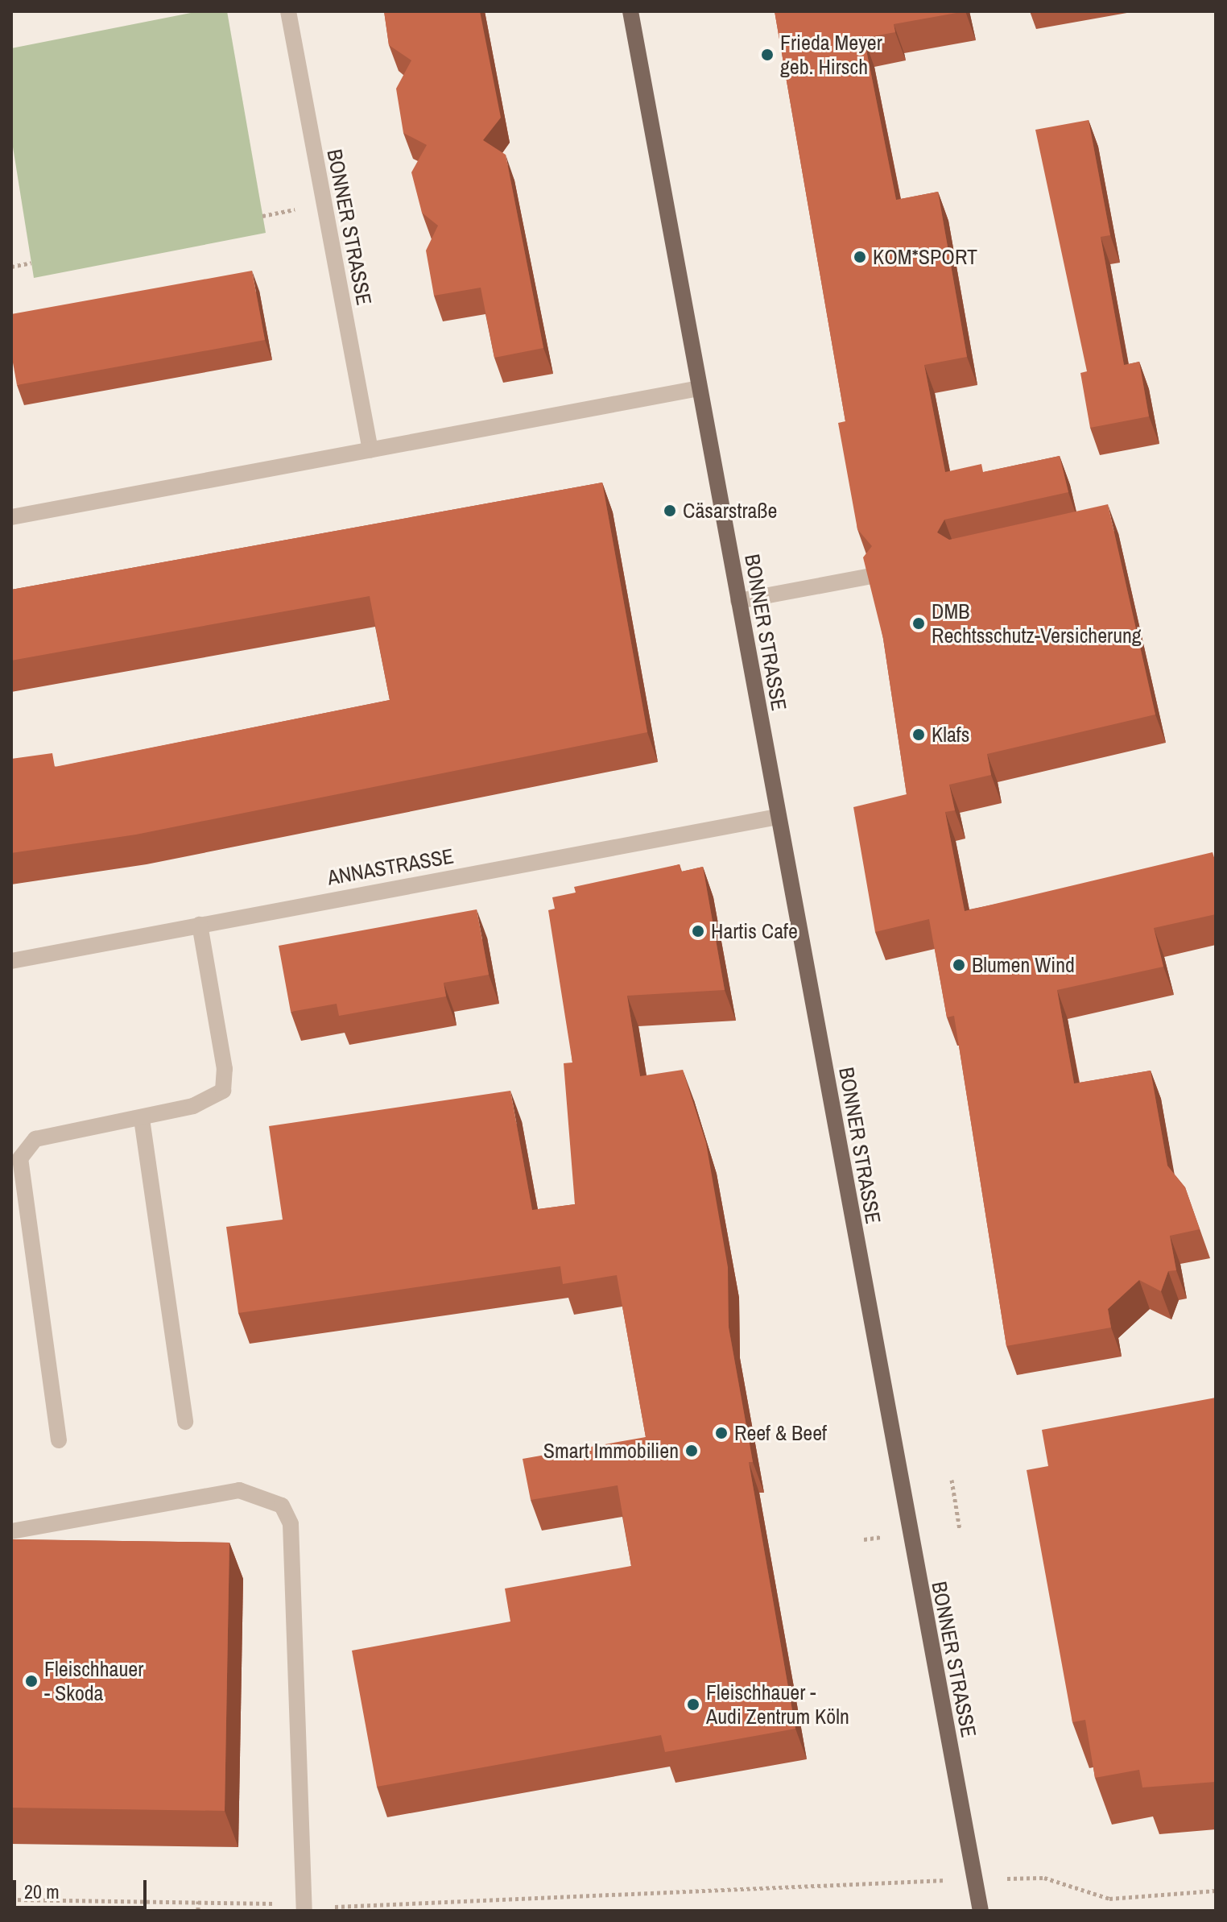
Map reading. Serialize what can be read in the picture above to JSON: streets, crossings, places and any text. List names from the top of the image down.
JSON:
{
  "streets": {
    "main road": ["BONNER STRASSE"],
    "street": ["ANNASTRASSE"]
  },
  "crossings": [
    ["BONNER STRASSE", "ANNASTRASSE"]
  ],
  "places": [
    "Frieda Meyer geb. Hirsch",
    "KOM*SPORT",
    "Cäsarstraße",
    "DMB Rechtsschutz-Versicherung",
    "Klafs",
    "Hartis Cafe",
    "Blumen Wind",
    "Reef & Beef",
    "Smart Immobilien",
    "Fleischhauer - Skoda",
    "Fleischhauer - Audi Zentrum Köln"
  ],
  "scale_bar": "20 m"
}
